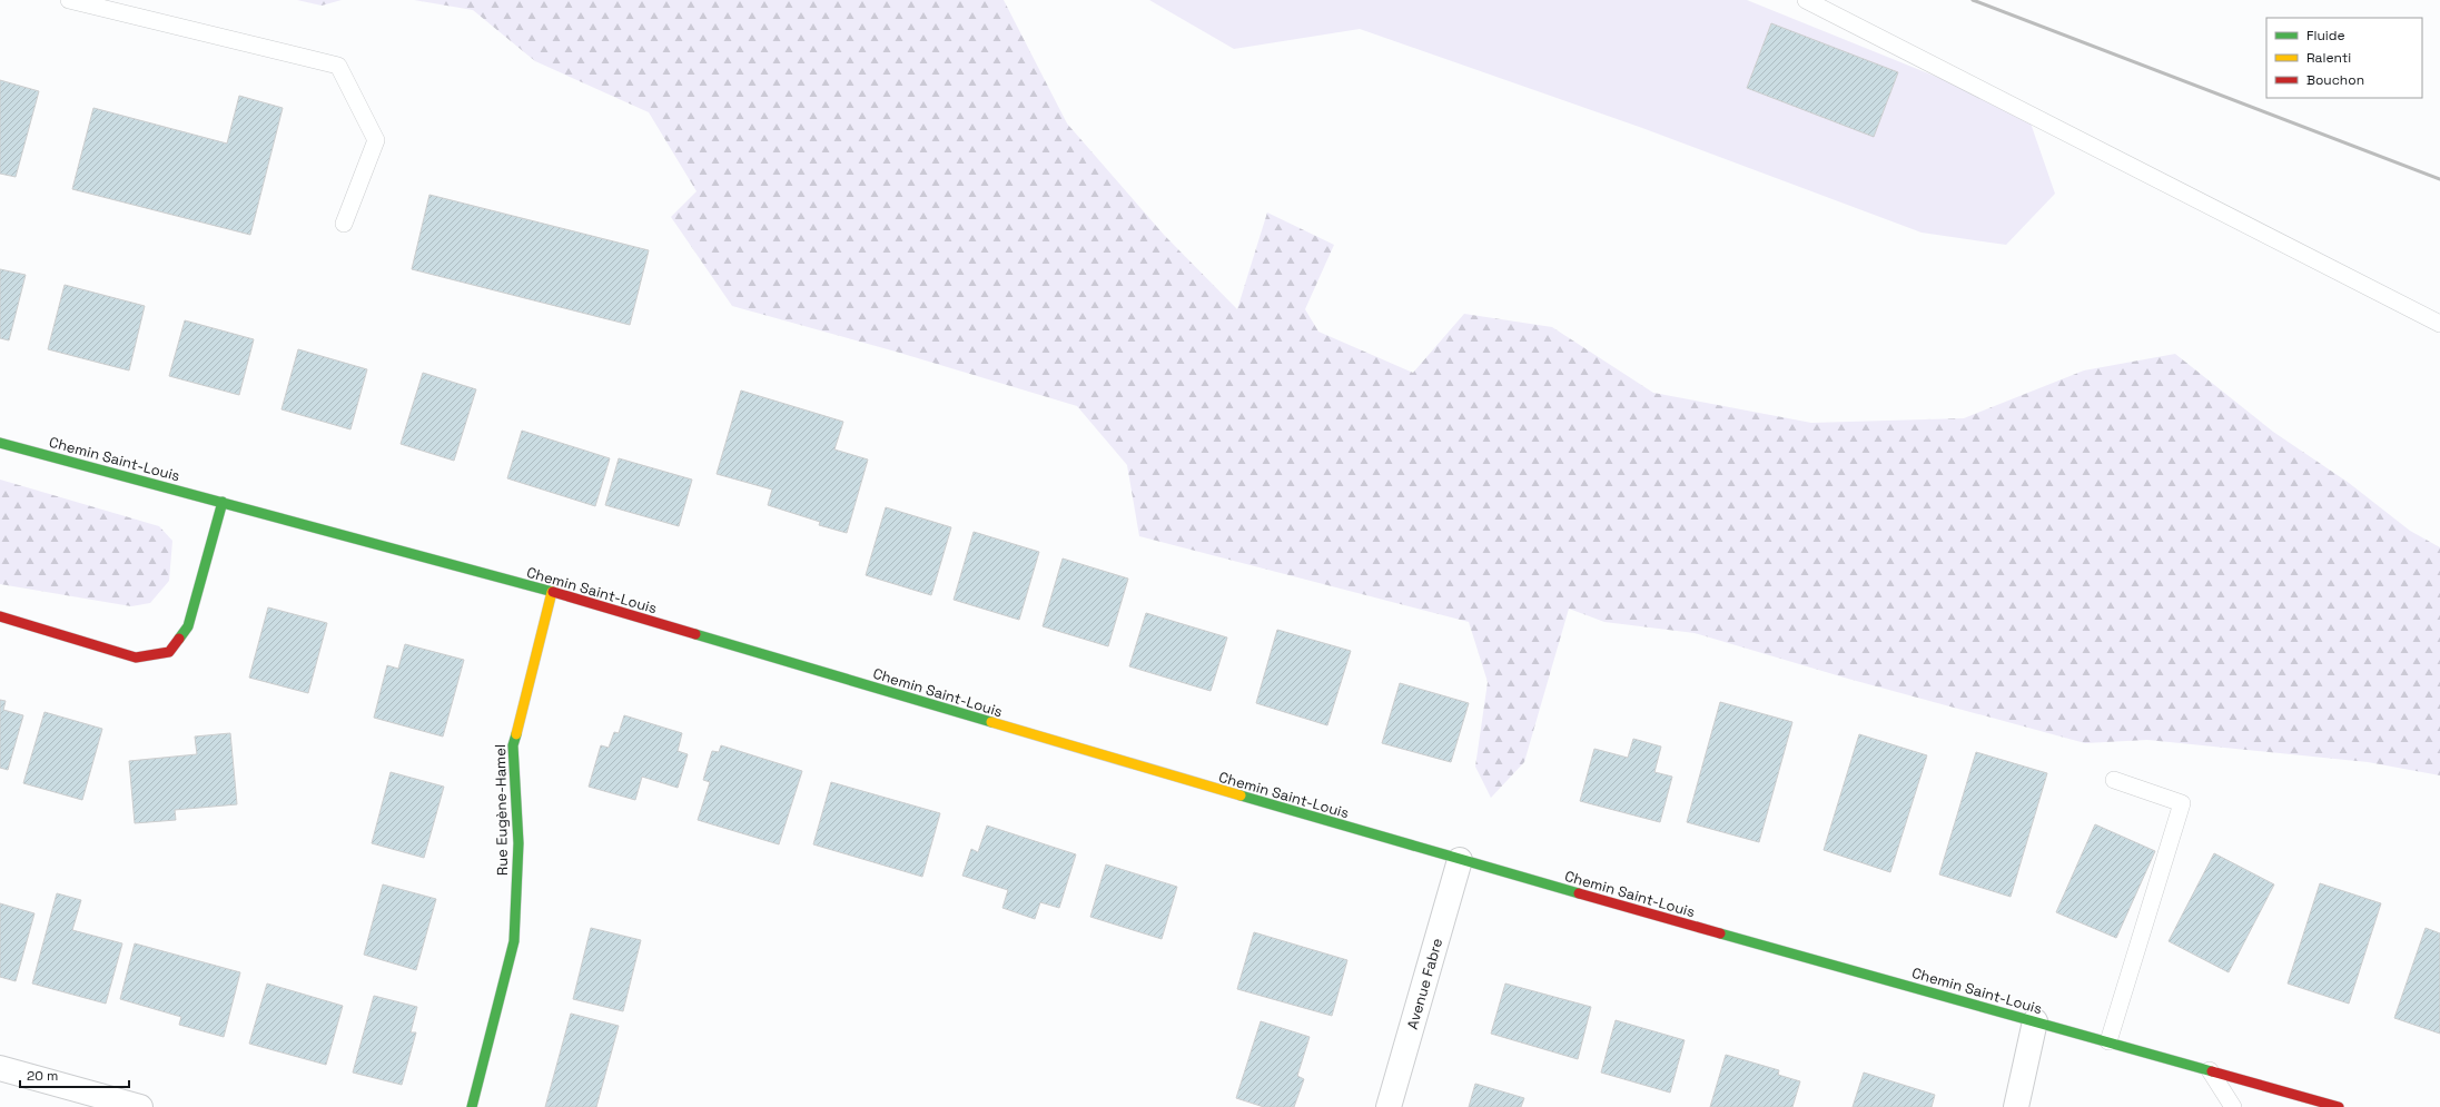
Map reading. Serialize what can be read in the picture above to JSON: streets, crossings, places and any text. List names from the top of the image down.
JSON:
{
  "streets": {
    "street": ["Chemin Saint-Louis", "Rue Eugène-Hamel", "Avenue Fabre"]
  },
  "crossings": [
    ["Chemin Saint-Louis", "Rue Eugène-Hamel"],
    ["Chemin Saint-Louis", "Avenue Fabre"]
  ],
  "legend": ["Fluide", "Ralenti", "Bouchon"],
  "scale_bar": "20 m"
}
